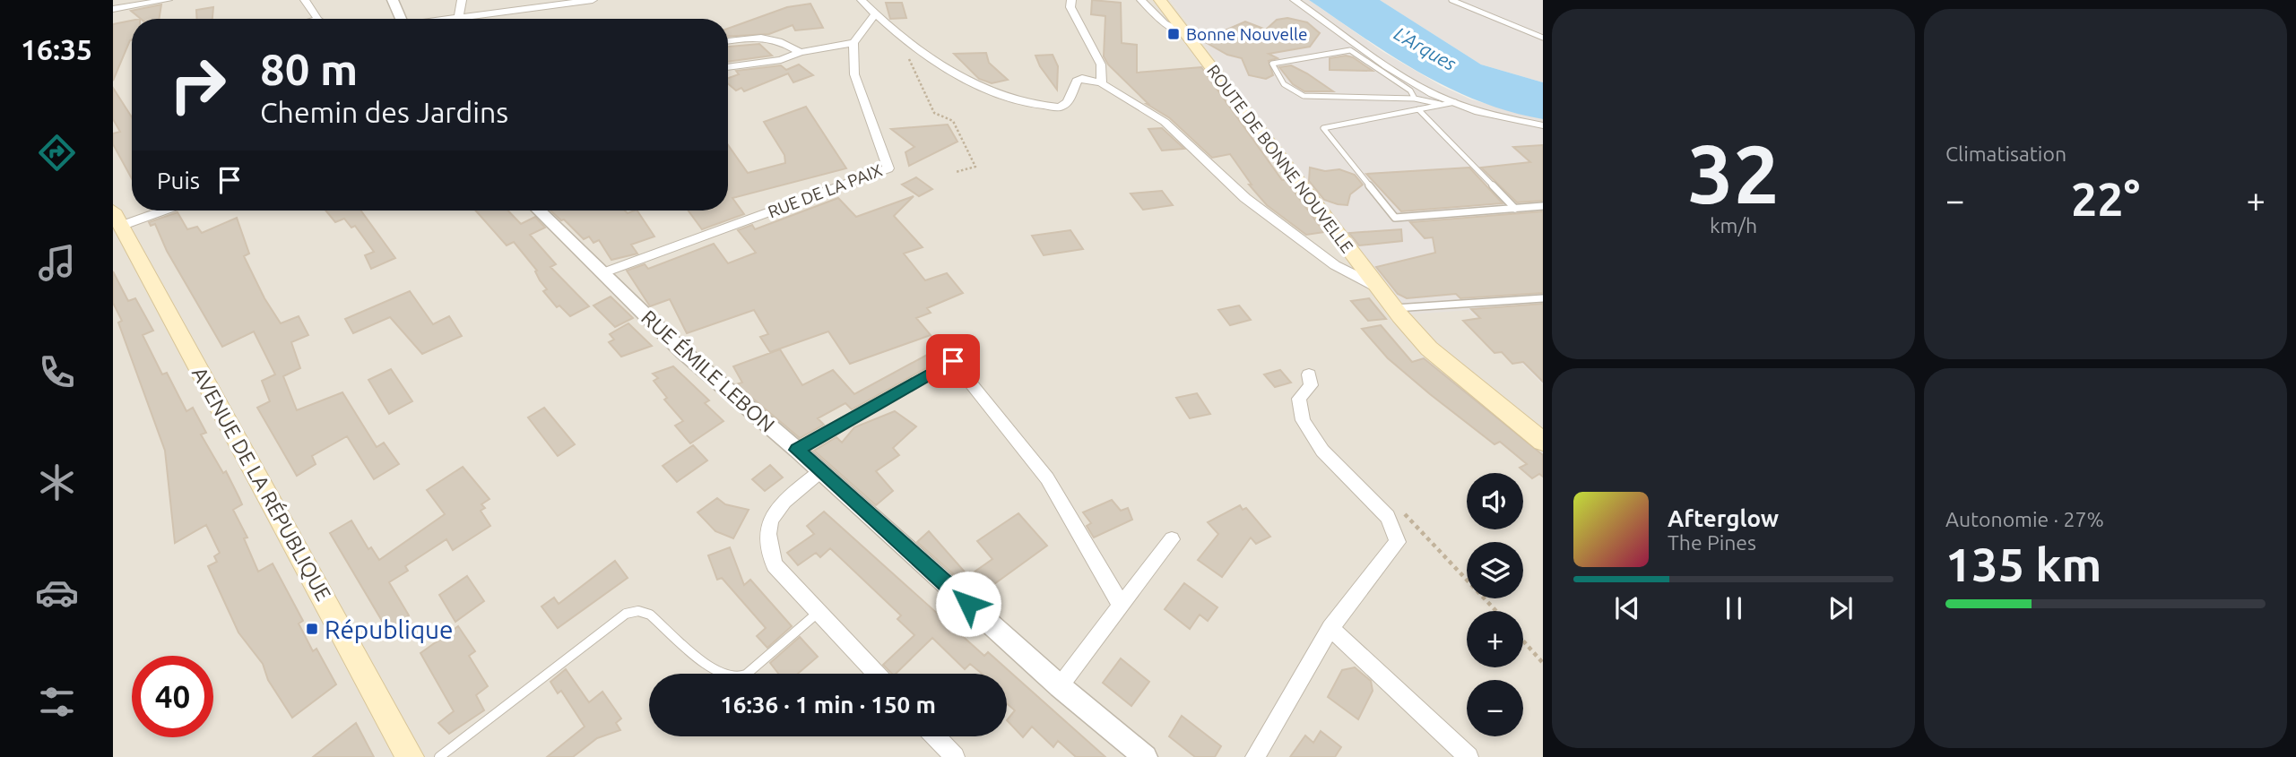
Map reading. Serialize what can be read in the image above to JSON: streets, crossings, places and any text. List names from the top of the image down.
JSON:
{
  "streets": {
    "main road": ["ROUTE DE BONNE NOUVELLE", "AVENUE DE LA RÉPUBLIQUE"],
    "street": ["RUE DE LA PAIX", "RUE ÉMILE LEBON"]
  },
  "crossings": [
    ["RUE DE LA PAIX", "RUE ÉMILE LEBON"]
  ],
  "water": ["L'Arques"],
  "places": {
    "transit": ["Bonne Nouvelle", "République"]
  },
  "page": {
    "tabs": "16:35",
    "tile": [
      ["32", "km/h"],
      "Climatisation",
      ["Autonomie · 27%", "135 km"]
    ],
    "turn": ["80 m", "Chemin des Jardins"],
    "then": "Puis",
    "heat": ["−", "22°", "+"],
    "map_buttons": ["+", "−"],
    "song": ["Afterglow", "The Pines"],
    "limit": "40",
    "trip": "16:36 · 1 min · 150 m"
  }
}
